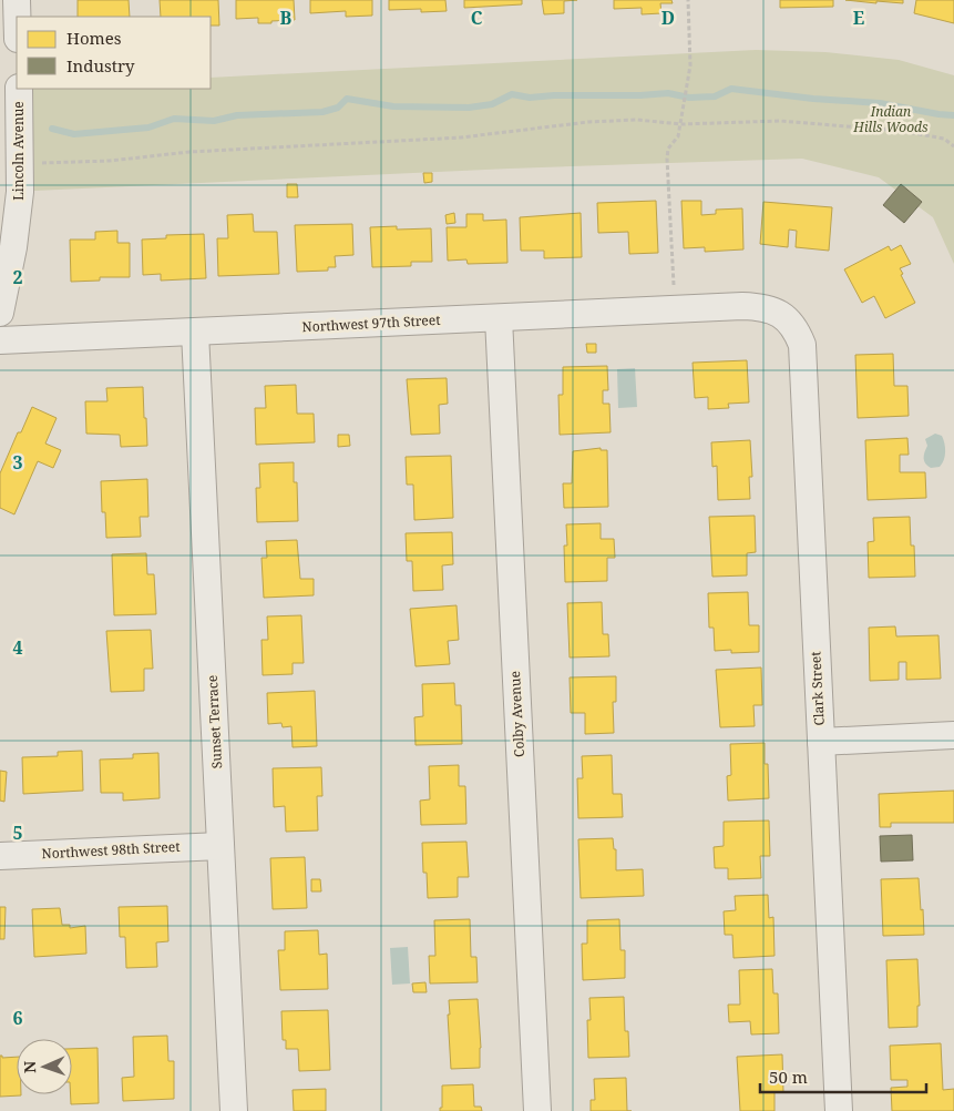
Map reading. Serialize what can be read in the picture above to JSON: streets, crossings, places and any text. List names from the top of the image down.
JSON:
{
  "streets": {
    "street": [
      "Lincoln Avenue",
      "Northwest 97th Street",
      "Clark Street",
      "Colby Avenue",
      "Sunset Terrace",
      "Northwest 98th Street"
    ]
  },
  "crossings": [
    ["Northwest 97th Street", "Clark Street"],
    ["Northwest 97th Street", "Colby Avenue"],
    ["Northwest 97th Street", "Sunset Terrace"],
    ["Sunset Terrace", "Northwest 98th Street"]
  ],
  "parks": ["Indian Hills Woods"],
  "legend": ["Homes", "Industry"],
  "scale_bar": "50 m",
  "north": "left",
  "grid": {
    "columns": [
      "B",
      "C",
      "D",
      "E"
    ],
    "rows": [
      "2",
      "3",
      "4",
      "5",
      "6"
    ]
  }
}
